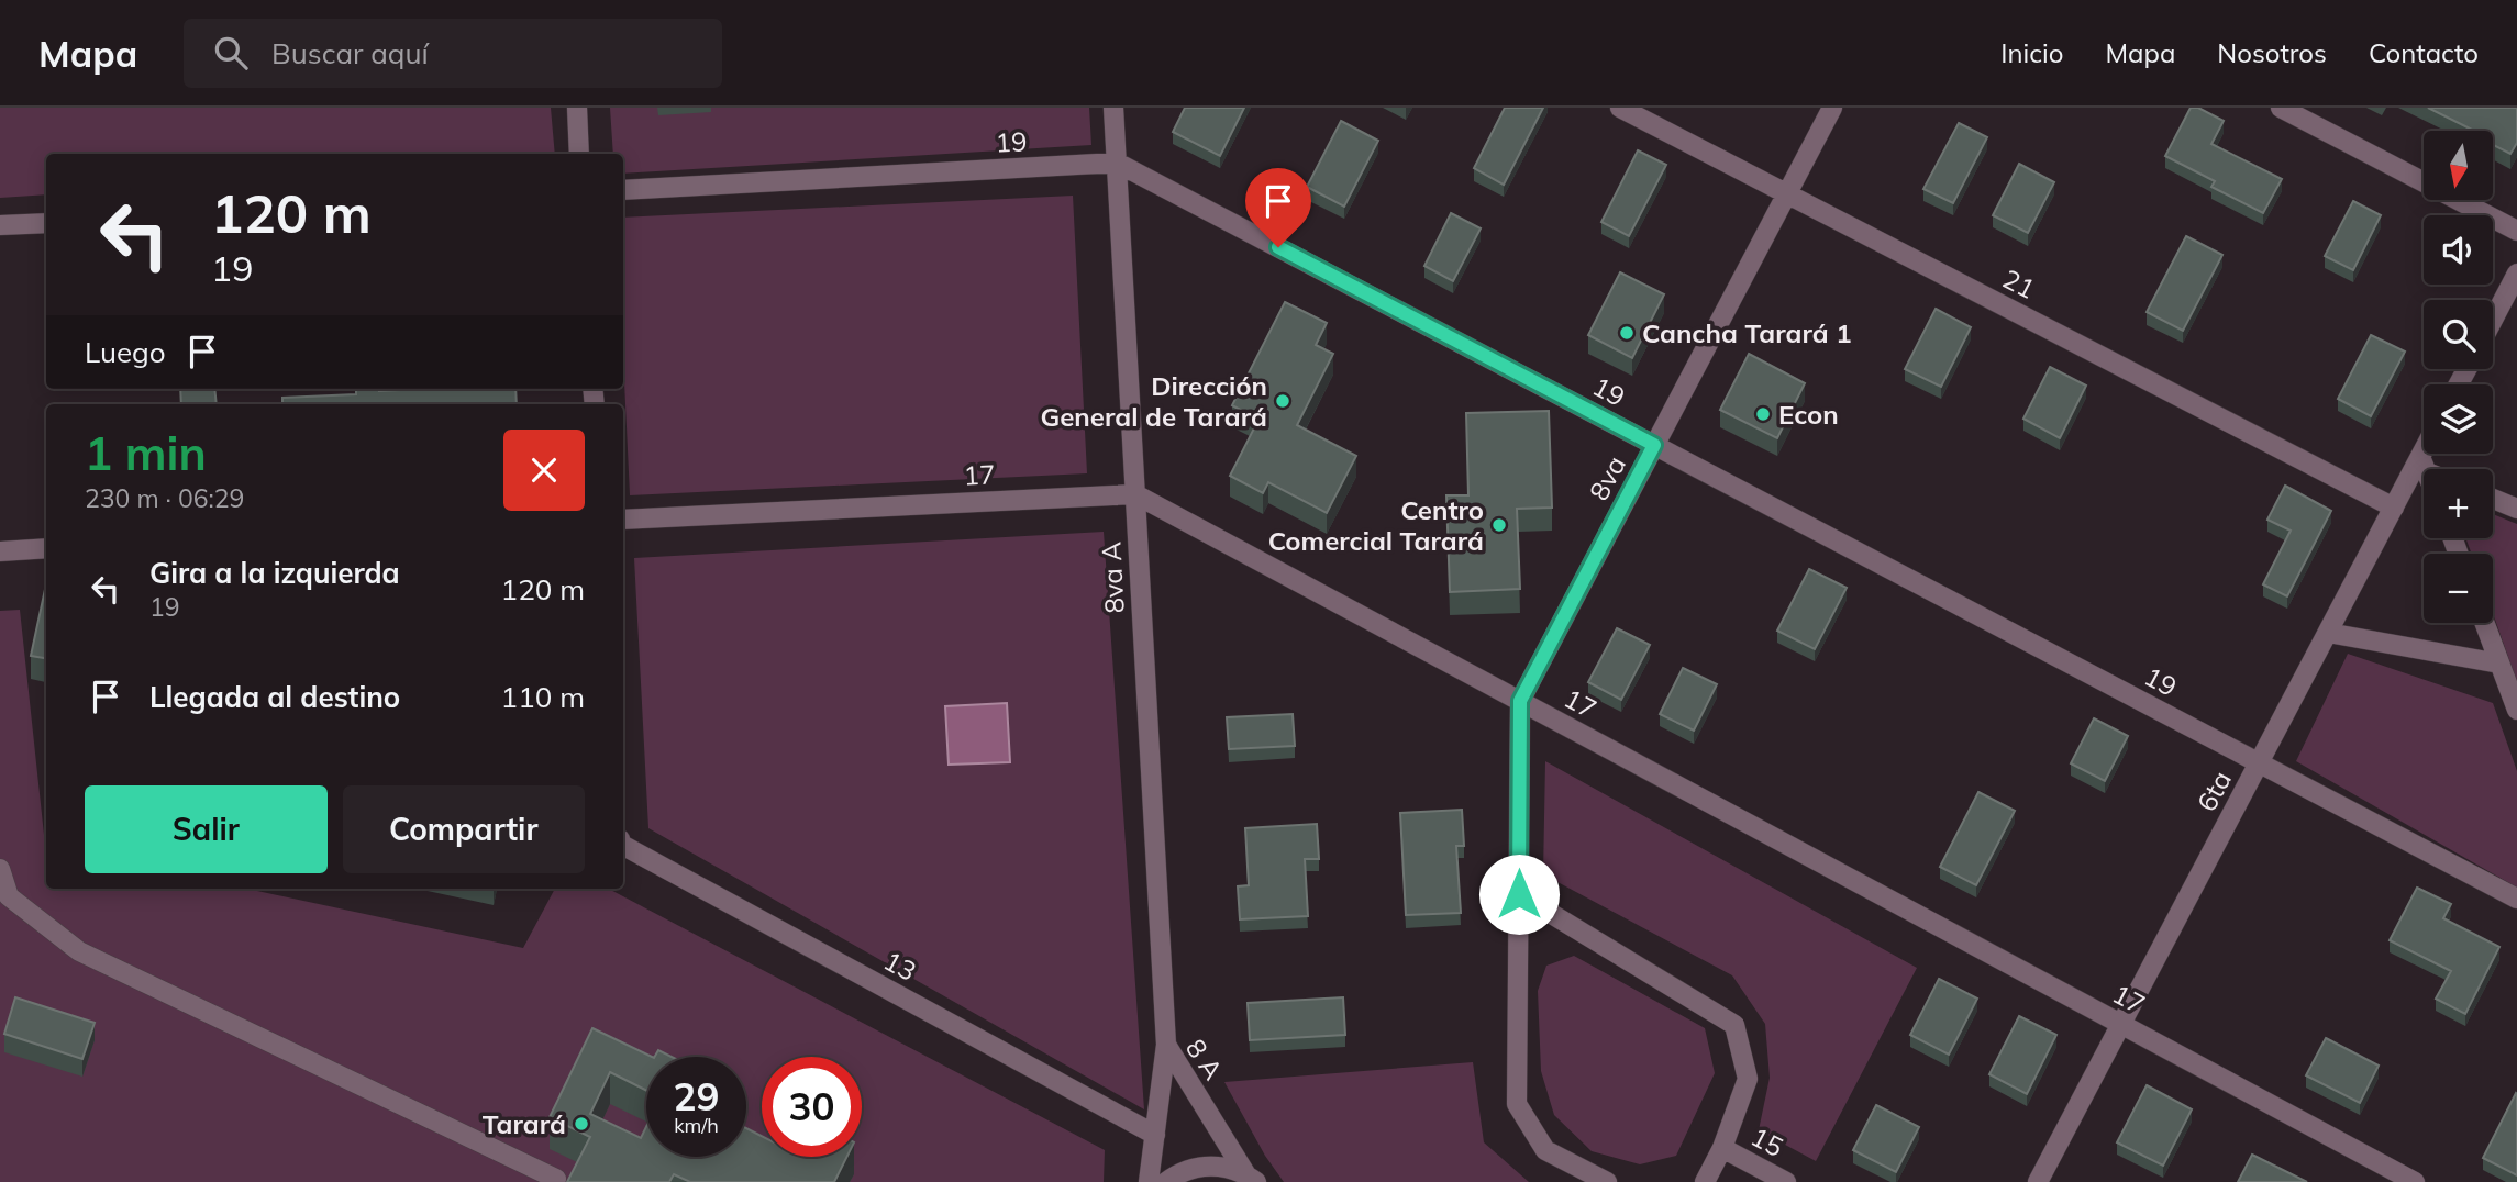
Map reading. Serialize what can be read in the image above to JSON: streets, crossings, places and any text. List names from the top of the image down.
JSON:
{
  "streets": {
    "street": [
      "19",
      "21",
      "17",
      "8va",
      "8va A",
      "6ta",
      "13",
      "8 A",
      "15"
    ]
  },
  "crossings": [
    ["19", "8va"],
    ["19", "8va A"],
    ["19", "6ta"],
    ["21", "8va"],
    ["21", "6ta"],
    ["17", "8va"],
    ["17", "8va A"],
    ["17", "6ta"],
    ["8va A", "8 A"],
    ["13", "8 A"]
  ],
  "places": [
    "Cancha Tarará 1",
    "Dirección General de Tarará",
    "Econ",
    "Centro Comercial Tarará",
    "Tarará"
  ],
  "north": "bottom",
  "page": {
    "header": "Mapa",
    "search": "Buscar aquí",
    "nav": [
      "Inicio",
      "Mapa",
      "Nosotros",
      "Contacto"
    ],
    "map_buttons": ["+", "−"],
    "turn": ["120 m", "19"],
    "then": "Luego",
    "heading": ["1 min", "230 m · 06:29"],
    "list": [
      {
        "name": "Gira a la izquierda",
        "note": "19",
        "value": "120 m"
      },
      {
        "name": "Llegada al destino",
        "value": "110 m"
      }
    ],
    "buttons": ["Salir", "Compartir"],
    "speed": "29 km/h",
    "limit": "30"
  }
}
